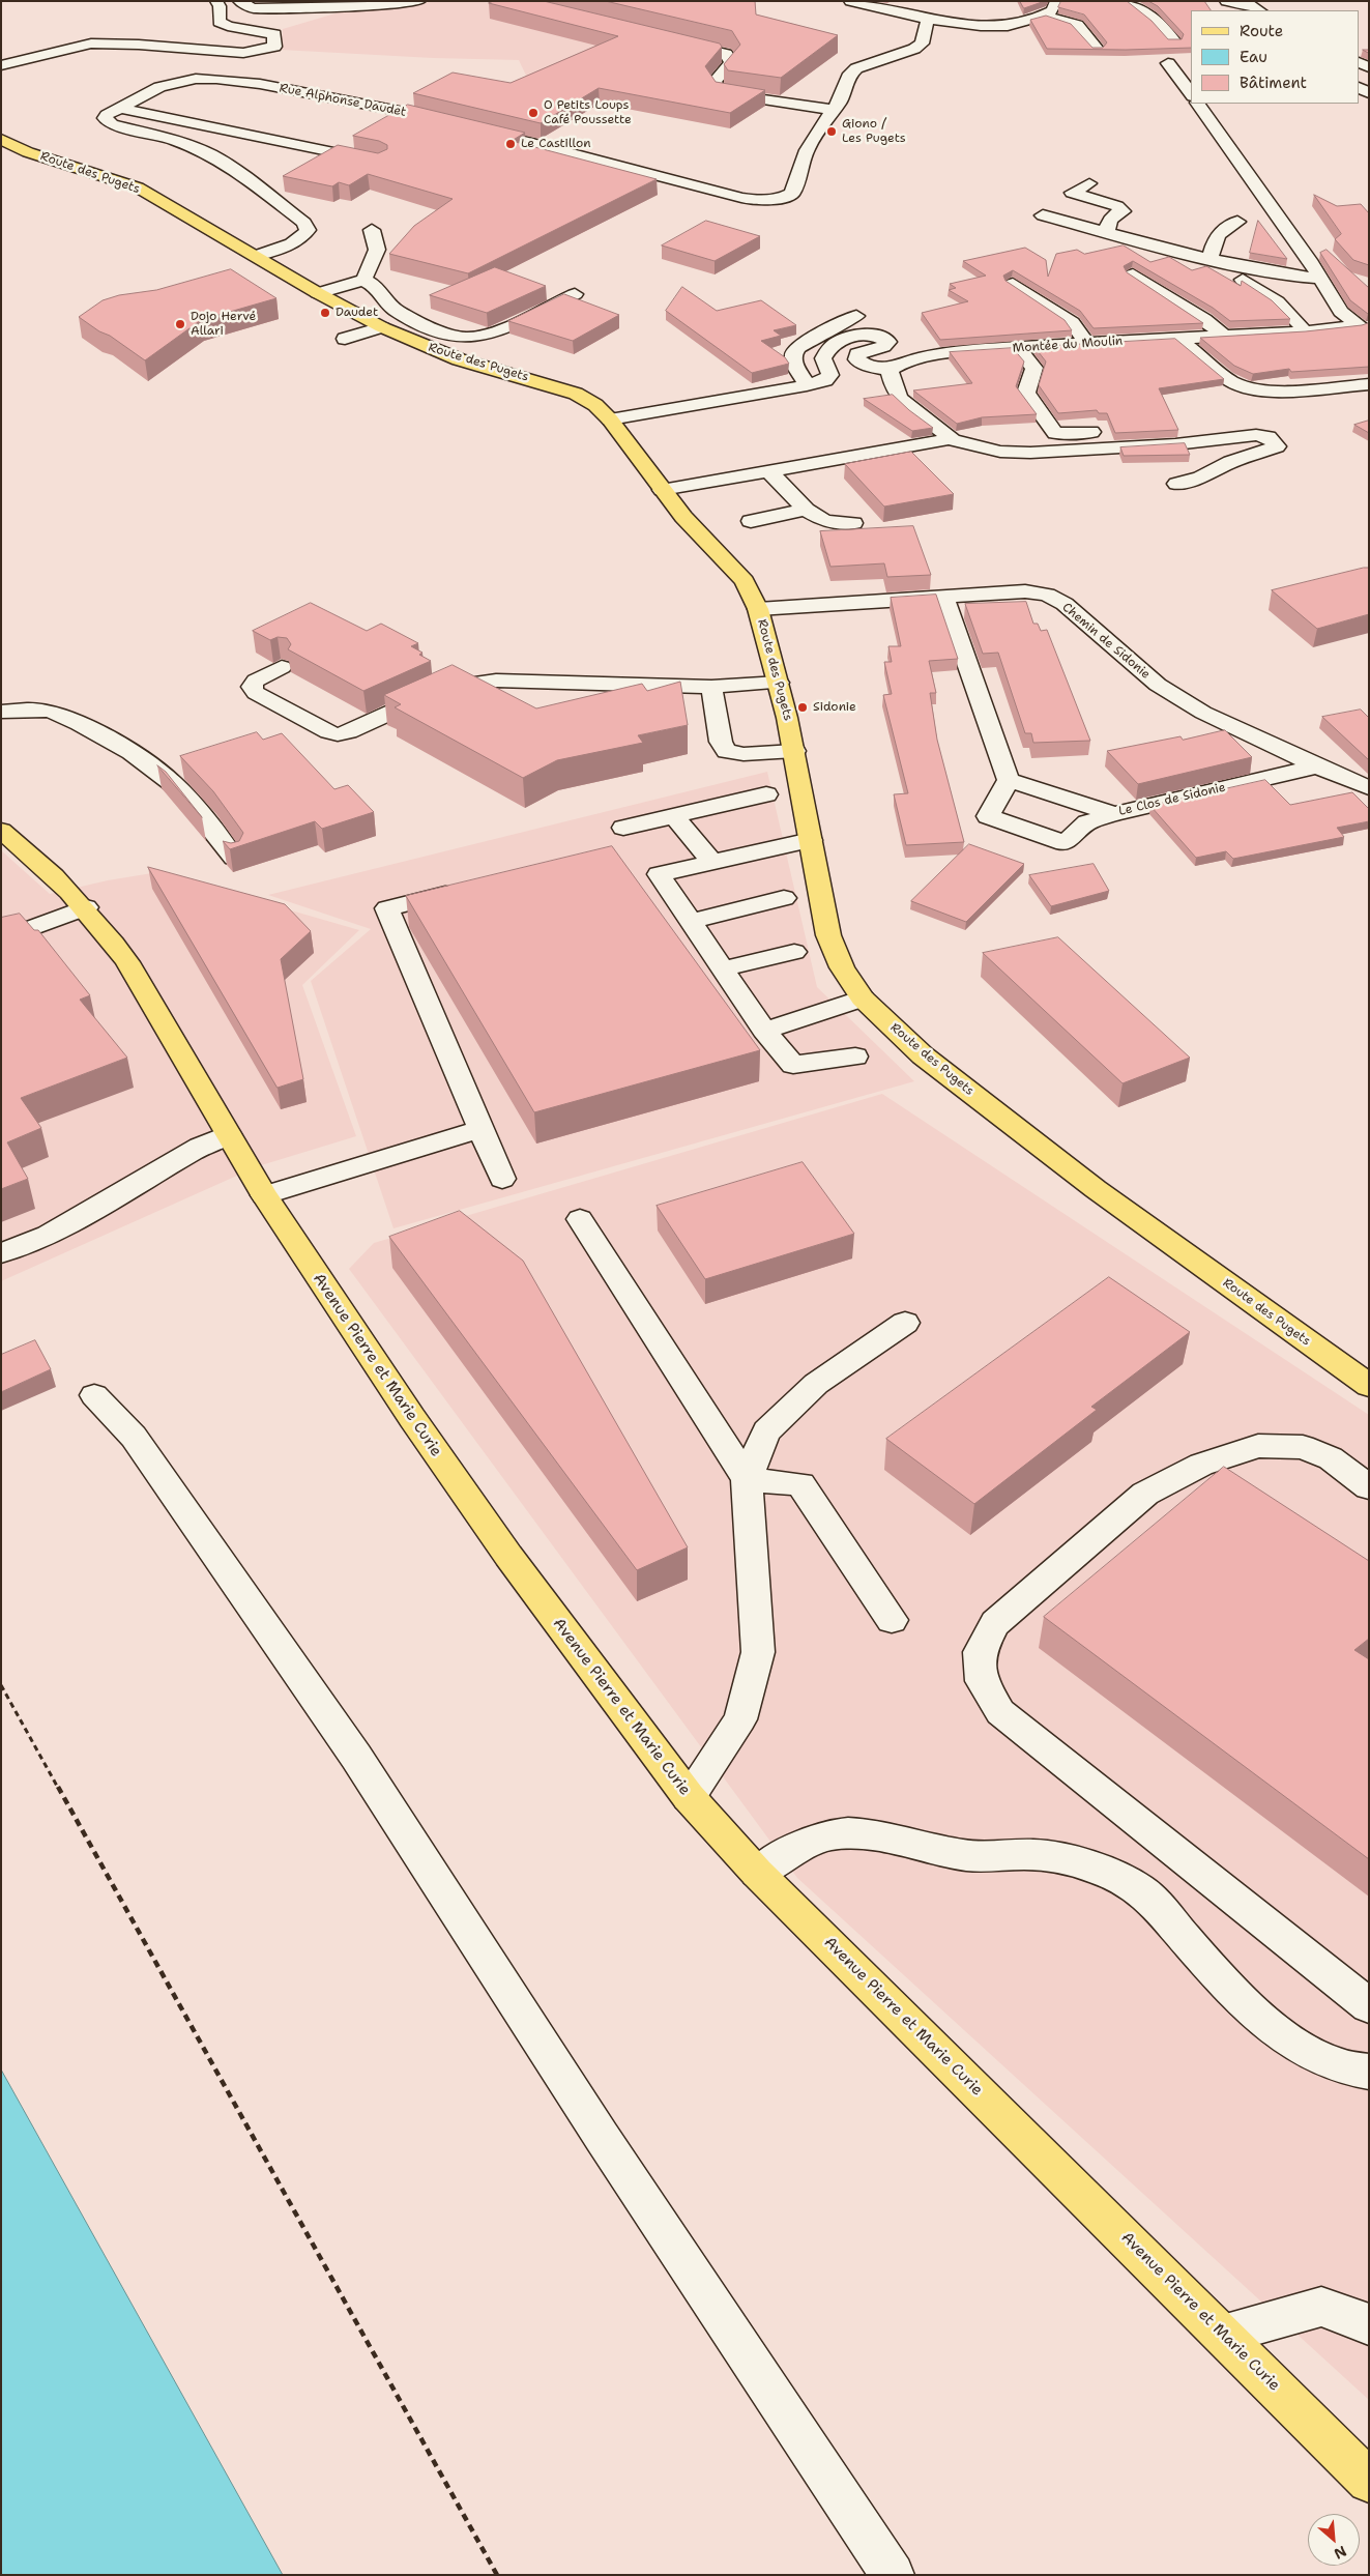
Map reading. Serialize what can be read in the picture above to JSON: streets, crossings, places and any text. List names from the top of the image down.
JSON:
{
  "streets": {
    "main road": ["Route des Pugets", "Avenue Pierre et Marie Curie"],
    "street": [
      "Rue Alphonse Daudet",
      "Montée du Moulin",
      "Chemin de Sidonie",
      "Le Clos de Sidonie"
    ]
  },
  "crossings": [
    ["Route des Pugets", "Chemin de Sidonie"],
    ["Chemin de Sidonie", "Le Clos de Sidonie"]
  ],
  "places": [
    "O Petits Loups Café Poussette",
    "Giono / Les Pugets",
    "Le Castillon",
    "Daudet",
    "Dojo Hervé Allari",
    "Sidonie"
  ],
  "legend": ["Route", "Eau", "Bâtiment"],
  "north": "bottom right"
}
